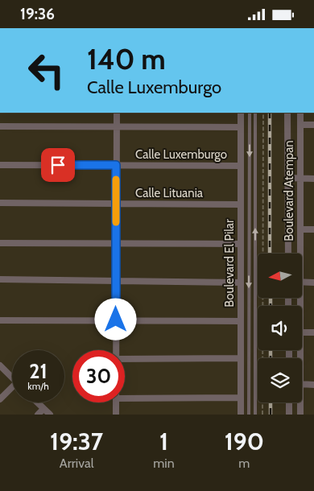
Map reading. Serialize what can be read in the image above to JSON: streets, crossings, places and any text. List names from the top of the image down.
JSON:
{
  "streets": {
    "street": [
      "Calle Luxemburgo",
      "Boulevard Atempan",
      "Calle Lituania",
      "Boulevard El Pilar"
    ]
  },
  "crossings": [
    ["Calle Luxemburgo", "Boulevard El Pilar"],
    ["Calle Lituania", "Boulevard El Pilar"]
  ],
  "north": "left",
  "page": {
    "status": "19:36",
    "turn": ["140 m", "Calle Luxemburgo"],
    "speed": "21 km/h",
    "limit": "30",
    "eta": [
      "19:37",
      "Arrival",
      "1",
      "min",
      "190",
      "m"
    ]
  }
}
